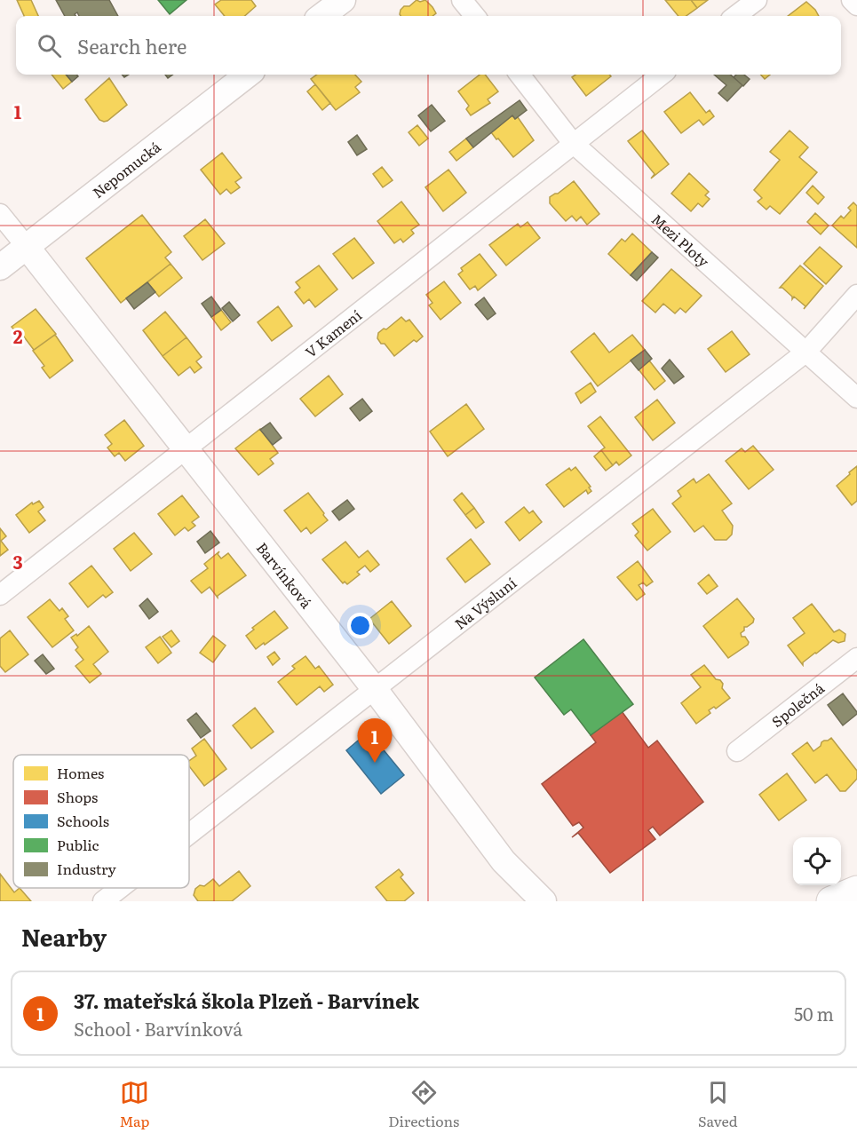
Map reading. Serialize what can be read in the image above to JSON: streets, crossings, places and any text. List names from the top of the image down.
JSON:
{
  "streets": {
    "street": [
      "Nepomucká",
      "Mezi Ploty",
      "V Kamení",
      "Barvínková",
      "Na Výsluní",
      "Společná"
    ]
  },
  "crossings": [
    ["Nepomucká", "Barvínková"],
    ["Mezi Ploty", "V Kamení"],
    ["Mezi Ploty", "Na Výsluní"],
    ["V Kamení", "Barvínková"],
    ["Barvínková", "Na Výsluní"]
  ],
  "legend": [
    "Homes",
    "Shops",
    "Schools",
    "Public",
    "Industry"
  ],
  "page": {
    "search": "Search here",
    "pins": "1",
    "heading": "Nearby",
    "list": [
      {
        "mark": "1",
        "name": "37. mateřská škola Plzeň - Barvínek",
        "note": "School · Barvínková",
        "value": "50 m"
      }
    ],
    "nav": ["Map", "Directions", "Saved"]
  },
  "grid": {
    "rows": ["1", "2", "3"]
  }
}
